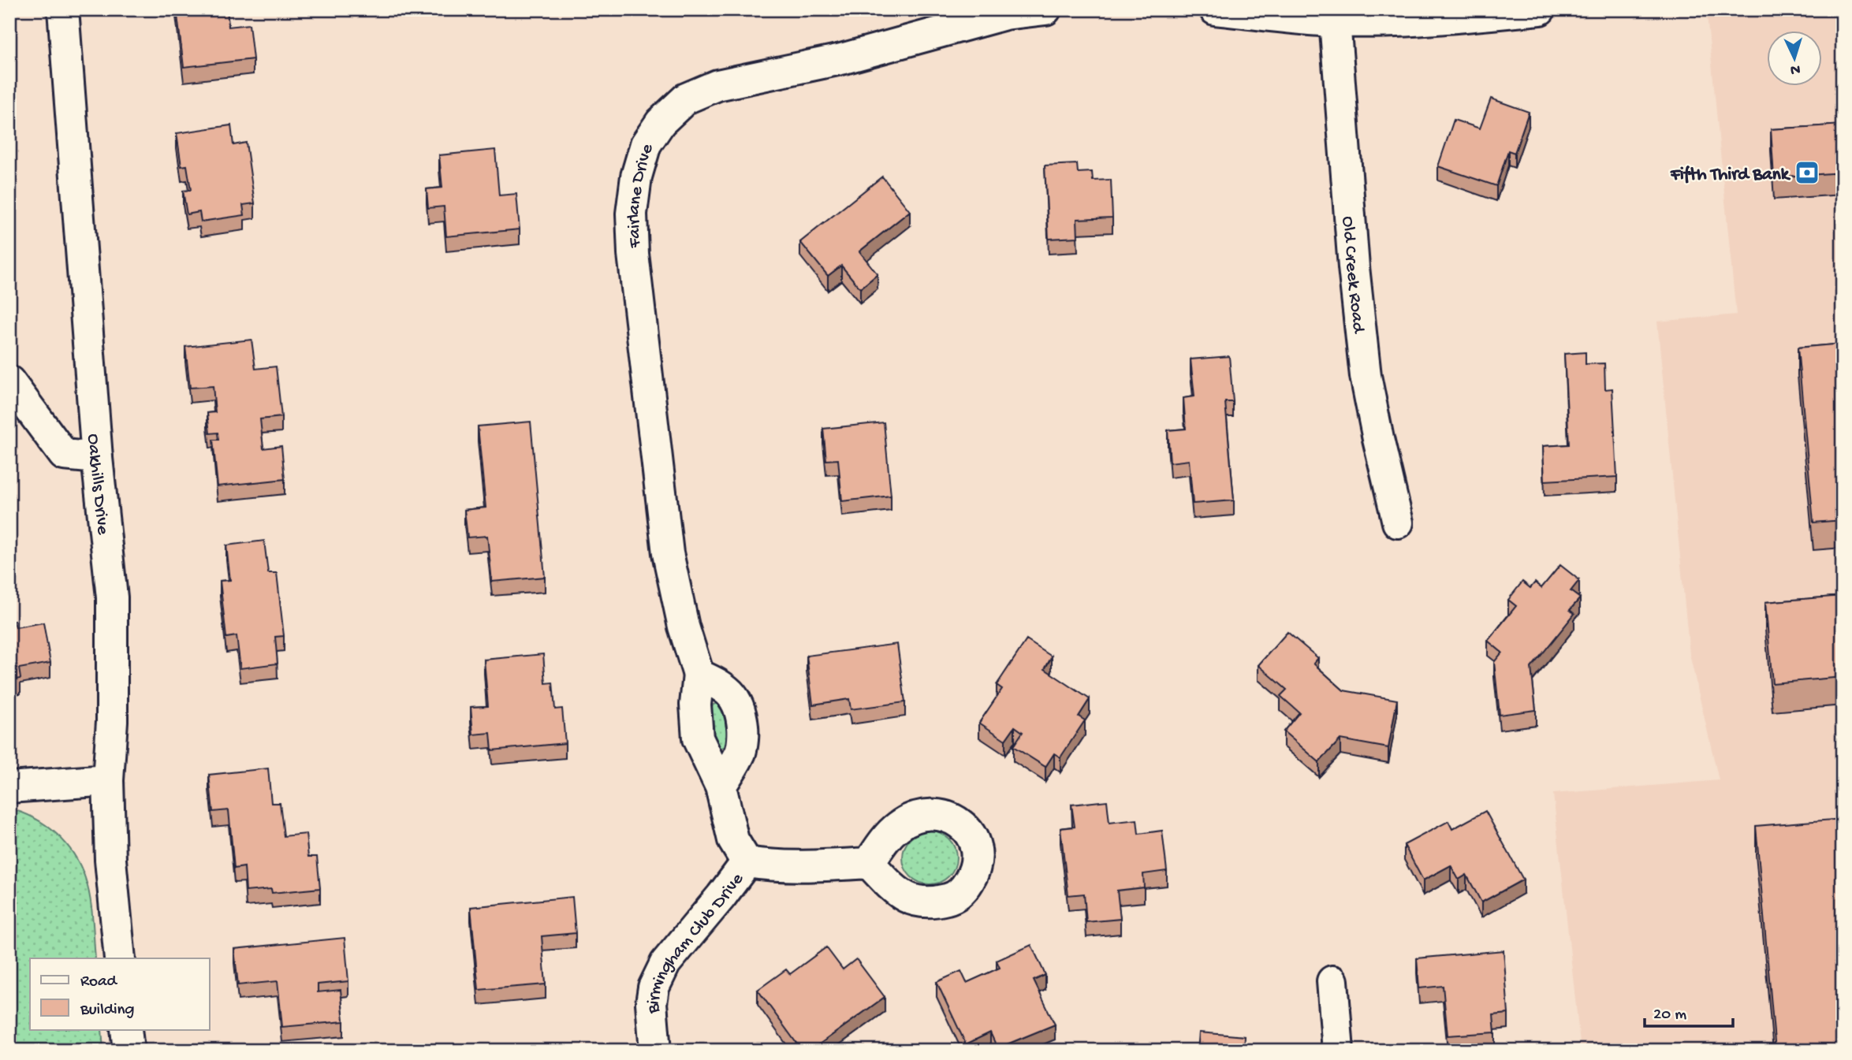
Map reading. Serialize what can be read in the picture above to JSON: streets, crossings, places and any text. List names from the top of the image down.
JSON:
{
  "streets": {
    "street": [
      "Fairlane Drive",
      "Old Creek Road",
      "Oakhills Drive",
      "Birmingham Club Drive"
    ]
  },
  "crossings": [
    ["Fairlane Drive", "Birmingham Club Drive"]
  ],
  "places": {
    "bank": ["Fifth Third Bank"]
  },
  "legend": ["Road", "Building"],
  "scale_bar": "20 m",
  "north": "bottom"
}
